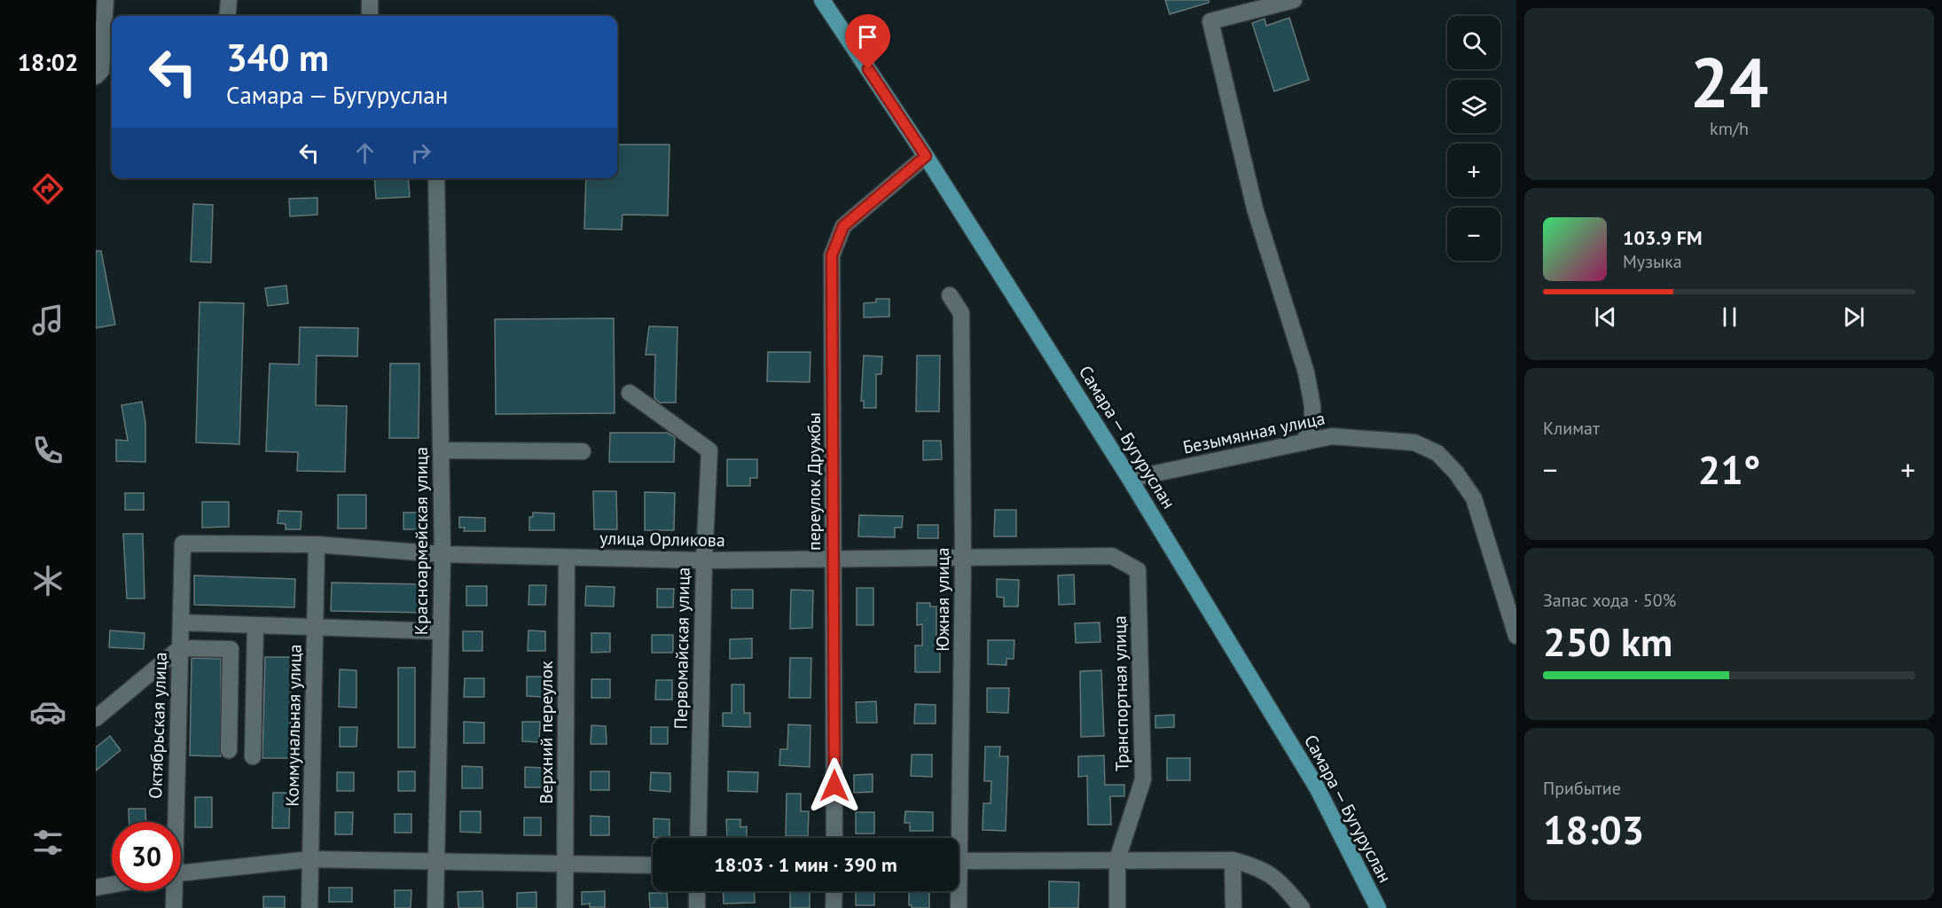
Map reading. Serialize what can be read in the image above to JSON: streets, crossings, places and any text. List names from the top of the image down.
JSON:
{
  "streets": {
    "main road": ["Самара — Бугуруслан"],
    "street": [
      "Безымянная улица",
      "переулок Дружбы",
      "улица Орликова",
      "Красноармейская улица",
      "Южная улица",
      "Первомайская улица",
      "Транспортная улица",
      "Октябрьская улица",
      "Коммунальная улица",
      "Верхний переулок"
    ]
  },
  "crossings": [
    ["Безымянная улица", "Самара — Бугуруслан"],
    ["Самара — Бугуруслан", "переулок Дружбы"],
    ["переулок Дружбы", "улица Орликова"],
    ["улица Орликова", "Красноармейская улица"],
    ["улица Орликова", "Южная улица"],
    ["улица Орликова", "Первомайская улица"],
    ["улица Орликова", "Транспортная улица"],
    ["улица Орликова", "Октябрьская улица"],
    ["улица Орликова", "Коммунальная улица"],
    ["улица Орликова", "Верхний переулок"]
  ],
  "page": {
    "tabs": "18:02",
    "tile": [
      ["24", "km/h"],
      "Климат",
      ["Запас хода · 50%", "250 km"],
      ["Прибытие", "18:03"]
    ],
    "map_buttons": ["+", "−"],
    "turn": ["340 m", "Самара — Бугуруслан"],
    "song": ["103.9 FM", "Музыка"],
    "heat": ["−", "21°", "+"],
    "limit": "30",
    "trip": "18:03 · 1 мин · 390 m"
  }
}
